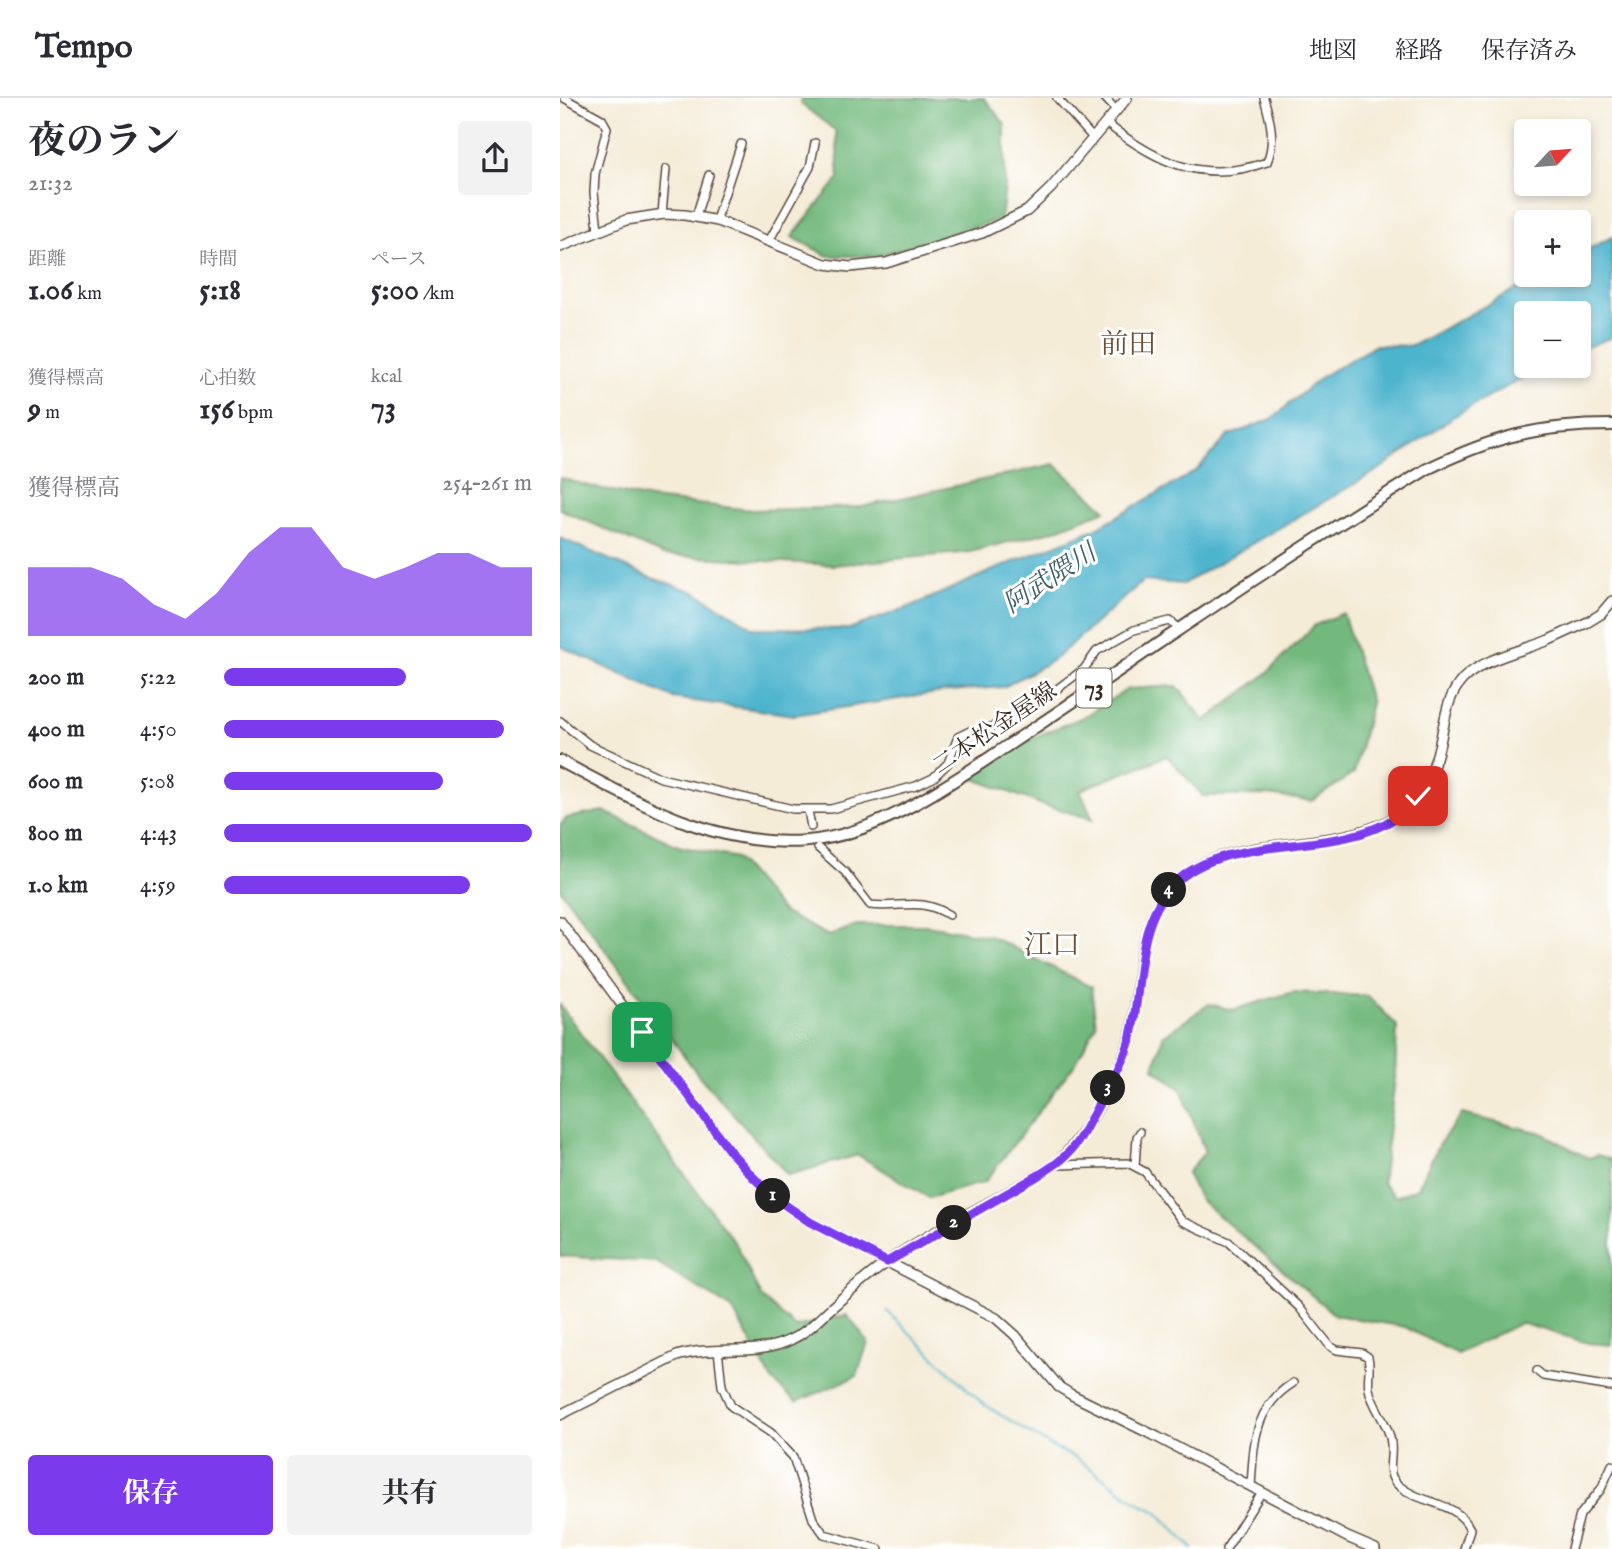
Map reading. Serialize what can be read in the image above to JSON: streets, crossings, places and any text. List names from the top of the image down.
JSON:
{
  "streets": {
    "main road": ["73", "二本松金屋線"]
  },
  "districts": ["前田", "江口"],
  "water": ["阿武隈川"],
  "north": "top right",
  "page": {
    "header": "Tempo",
    "nav": ["地図", "経路", "保存済み"],
    "heading": ["夜のラン", "21:32"],
    "map_buttons": ["+", "−"],
    "stats": [
      ["距離", "1.06 km"],
      ["時間", "5:18"],
      ["ペース", "5:00 /km"],
      ["獲得標高", "9 m"],
      ["心拍数", "156 bpm"],
      ["kcal", "73"]
    ],
    "chart": ["獲得標高", "254–261 m"],
    "list": [
      {
        "name": "200 m",
        "note": "5:22"
      },
      {
        "name": "400 m",
        "note": "4:50"
      },
      {
        "name": "600 m",
        "note": "5:08"
      },
      {
        "name": "800 m",
        "note": "4:43"
      },
      {
        "name": "1.0 km",
        "note": "4:59"
      }
    ],
    "pins": [
      "4",
      "3",
      "1",
      "2"
    ],
    "buttons": ["保存", "共有"]
  }
}
